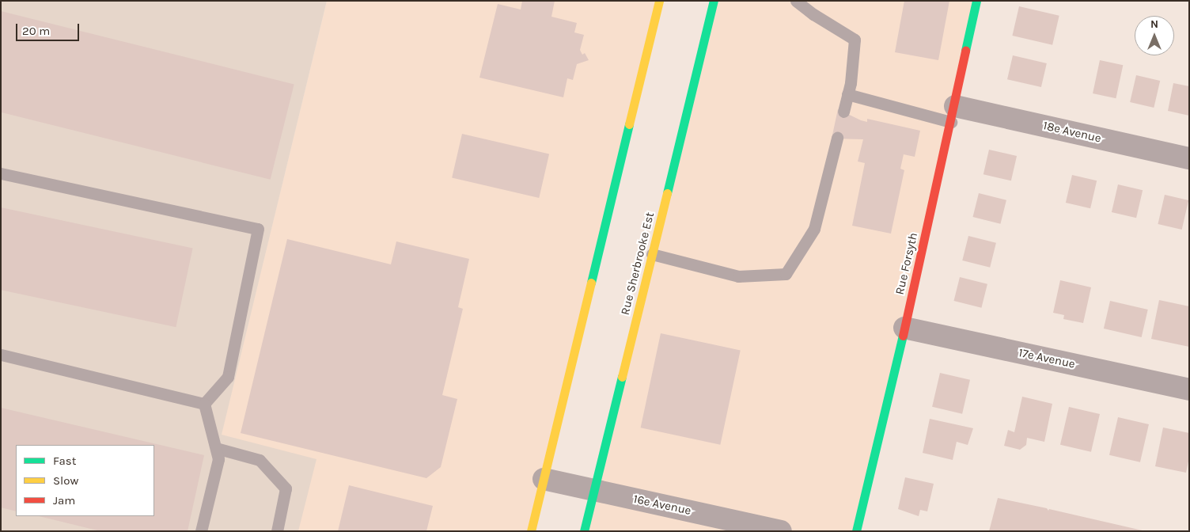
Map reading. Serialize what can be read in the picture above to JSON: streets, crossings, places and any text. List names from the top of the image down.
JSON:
{
  "streets": {
    "main road": ["Rue Sherbrooke Est", "Rue Forsyth"],
    "street": ["18e Avenue", "17e Avenue", "16e Avenue"]
  },
  "crossings": [
    ["18e Avenue", "Rue Forsyth"],
    ["Rue Sherbrooke Est", "16e Avenue"],
    ["Rue Forsyth", "17e Avenue"]
  ],
  "legend": ["Fast", "Slow", "Jam"],
  "scale_bar": "20 m",
  "north": "top"
}
